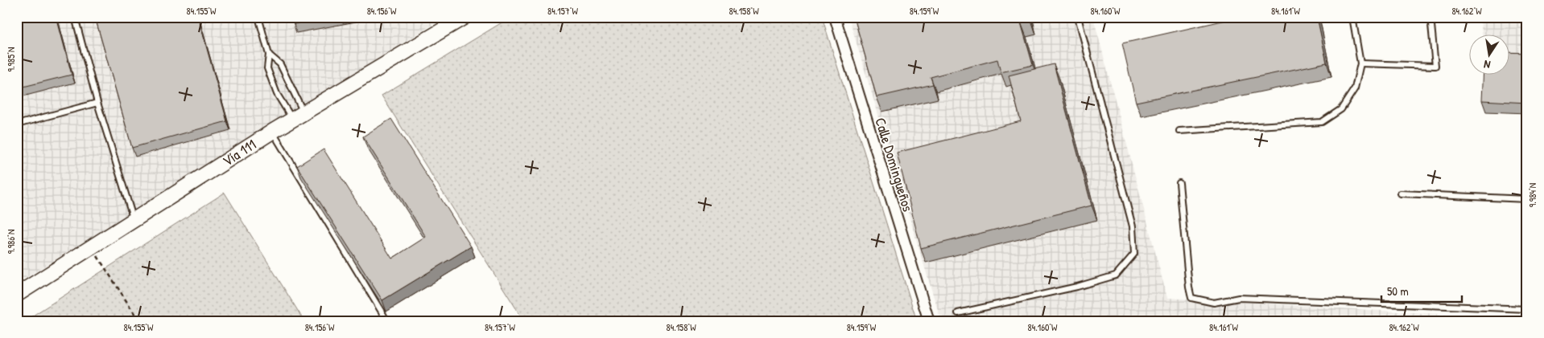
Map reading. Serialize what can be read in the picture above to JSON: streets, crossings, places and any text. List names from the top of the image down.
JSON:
{
  "streets": {
    "main road": ["Vía 111"],
    "street": ["Calle Domingueños"]
  },
  "scale_bar": "50 m",
  "north": "bottom",
  "coordinates": [
    "84.155°W",
    "84.156°W",
    "84.157°W",
    "84.158°W",
    "84.159°W",
    "84.160°W",
    "84.161°W",
    "84.162°W",
    "9.985°N",
    "9.984°N",
    "9.986°N"
  ]
}
